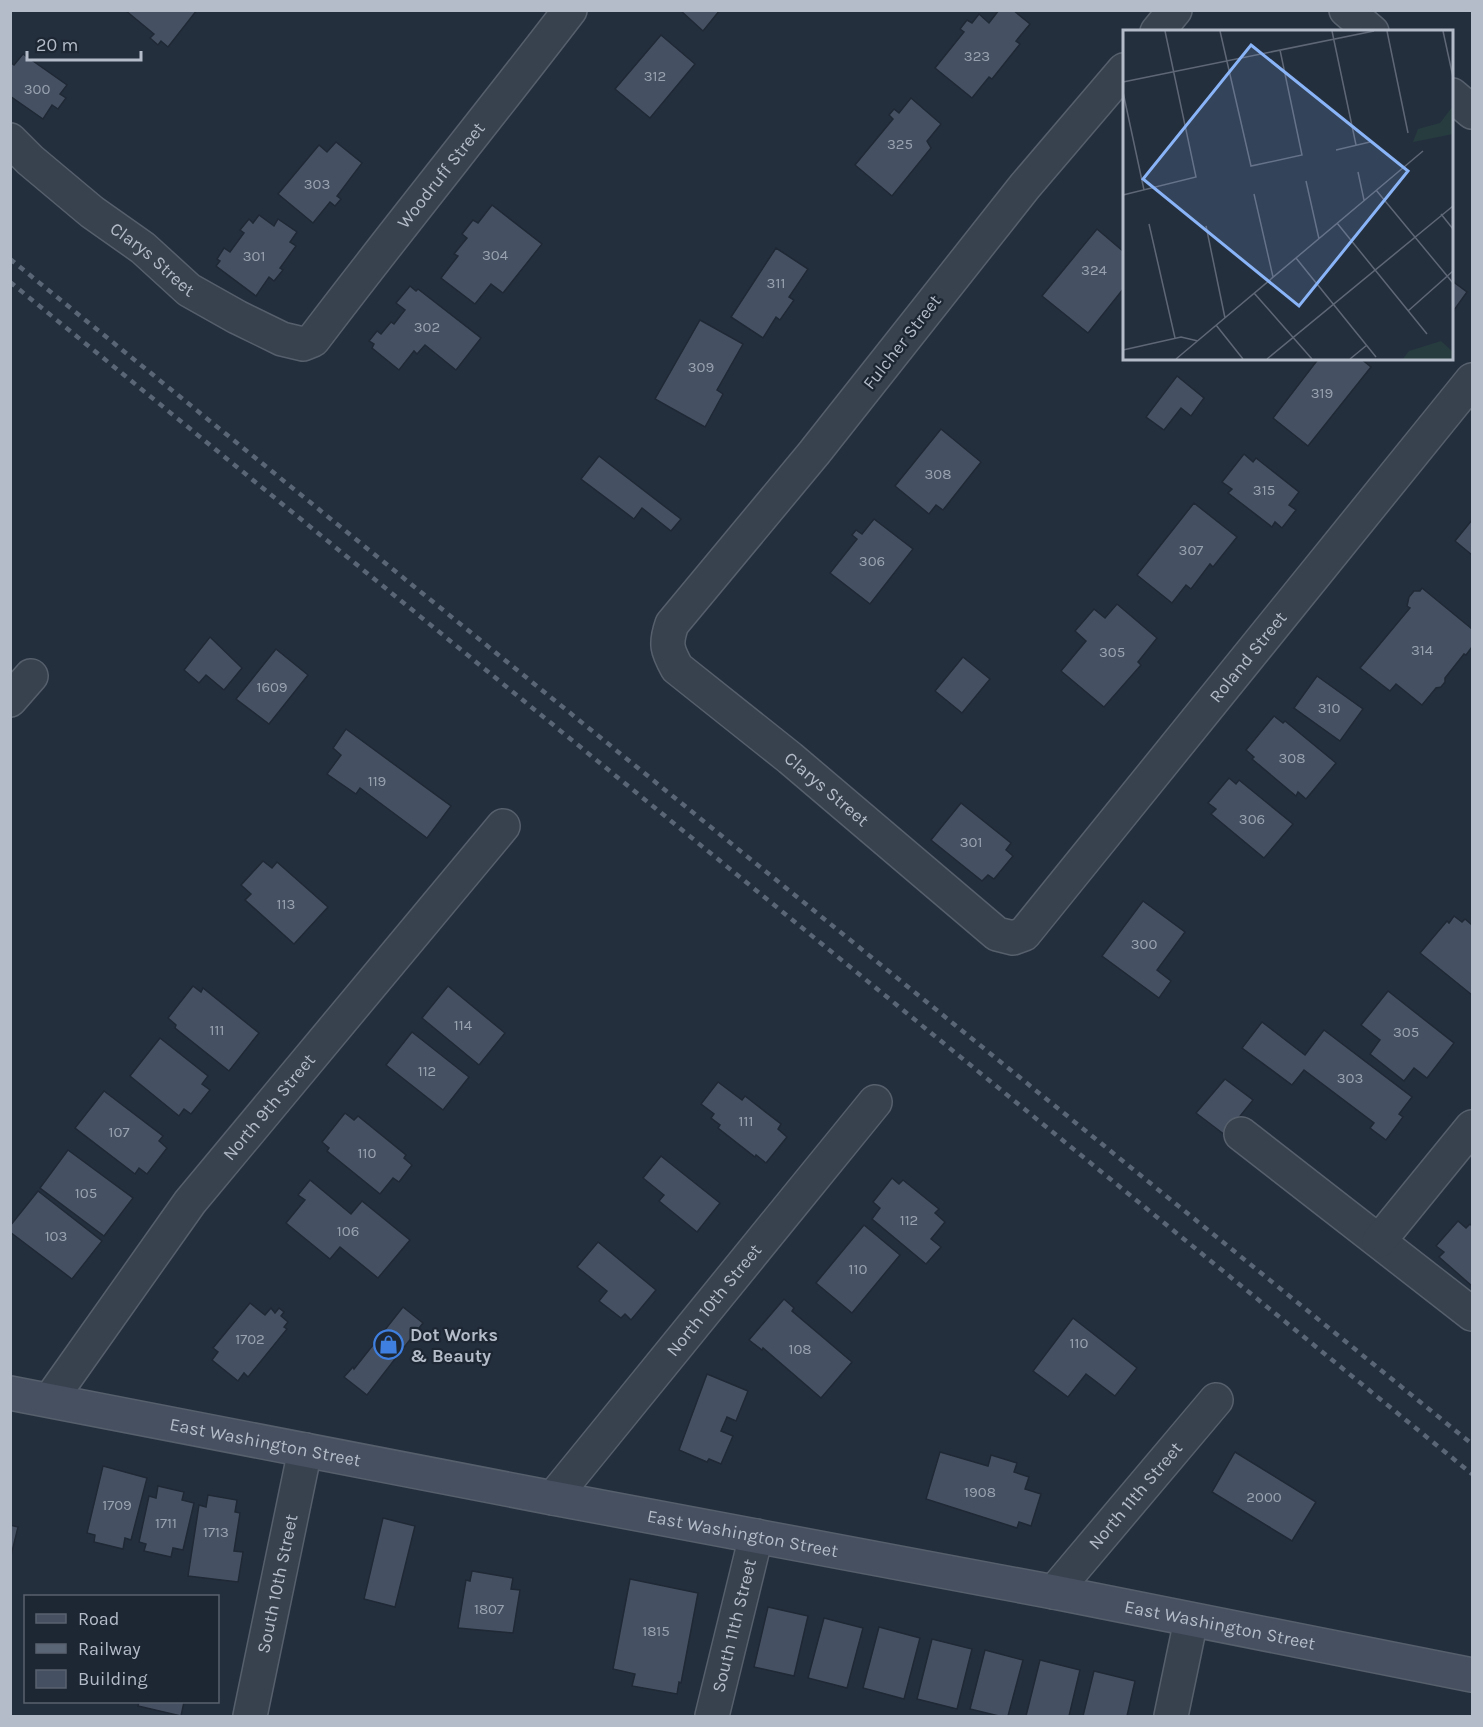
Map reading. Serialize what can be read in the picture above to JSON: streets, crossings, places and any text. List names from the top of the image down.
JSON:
{
  "streets": {
    "main road": ["East Washington Street"],
    "street": [
      "Woodruff Street",
      "Clarys Street",
      "Fulcher Street",
      "Roland Street",
      "North 9th Street",
      "North 10th Street",
      "North 11th Street",
      "South 10th Street",
      "South 11th Street"
    ]
  },
  "crossings": [
    ["Woodruff Street", "Clarys Street"],
    ["Clarys Street", "Fulcher Street"],
    ["Clarys Street", "Roland Street"],
    ["North 9th Street", "East Washington Street"],
    ["North 10th Street", "East Washington Street"],
    ["East Washington Street", "North 11th Street"],
    ["East Washington Street", "South 10th Street"],
    ["East Washington Street", "South 11th Street"]
  ],
  "places": {
    "shop": ["Dot Works & Beauty"]
  },
  "house_numbers": [
    "323",
    "312",
    "300",
    "325",
    "303",
    "304",
    "301",
    "324",
    "311",
    "302",
    "309",
    "319",
    "308",
    "315",
    "307",
    "306",
    "314",
    "305",
    "1609",
    "310",
    "308",
    "119",
    "306",
    "301",
    "113",
    "300",
    "114",
    "111",
    "305",
    "112",
    "303",
    "111",
    "107",
    "110",
    "105",
    "112",
    "106",
    "103",
    "110",
    "1702",
    "110",
    "108",
    "1908",
    "2000",
    "1709",
    "1711",
    "1713",
    "1807",
    "1815"
  ],
  "legend": ["Road", "Railway", "Building"],
  "scale_bar": "20 m"
}
